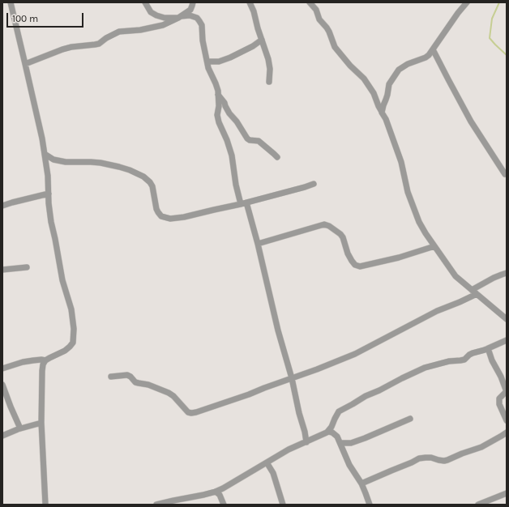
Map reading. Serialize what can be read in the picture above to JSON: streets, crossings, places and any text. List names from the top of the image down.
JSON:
{
  "scale_bar": "100 m"
}
